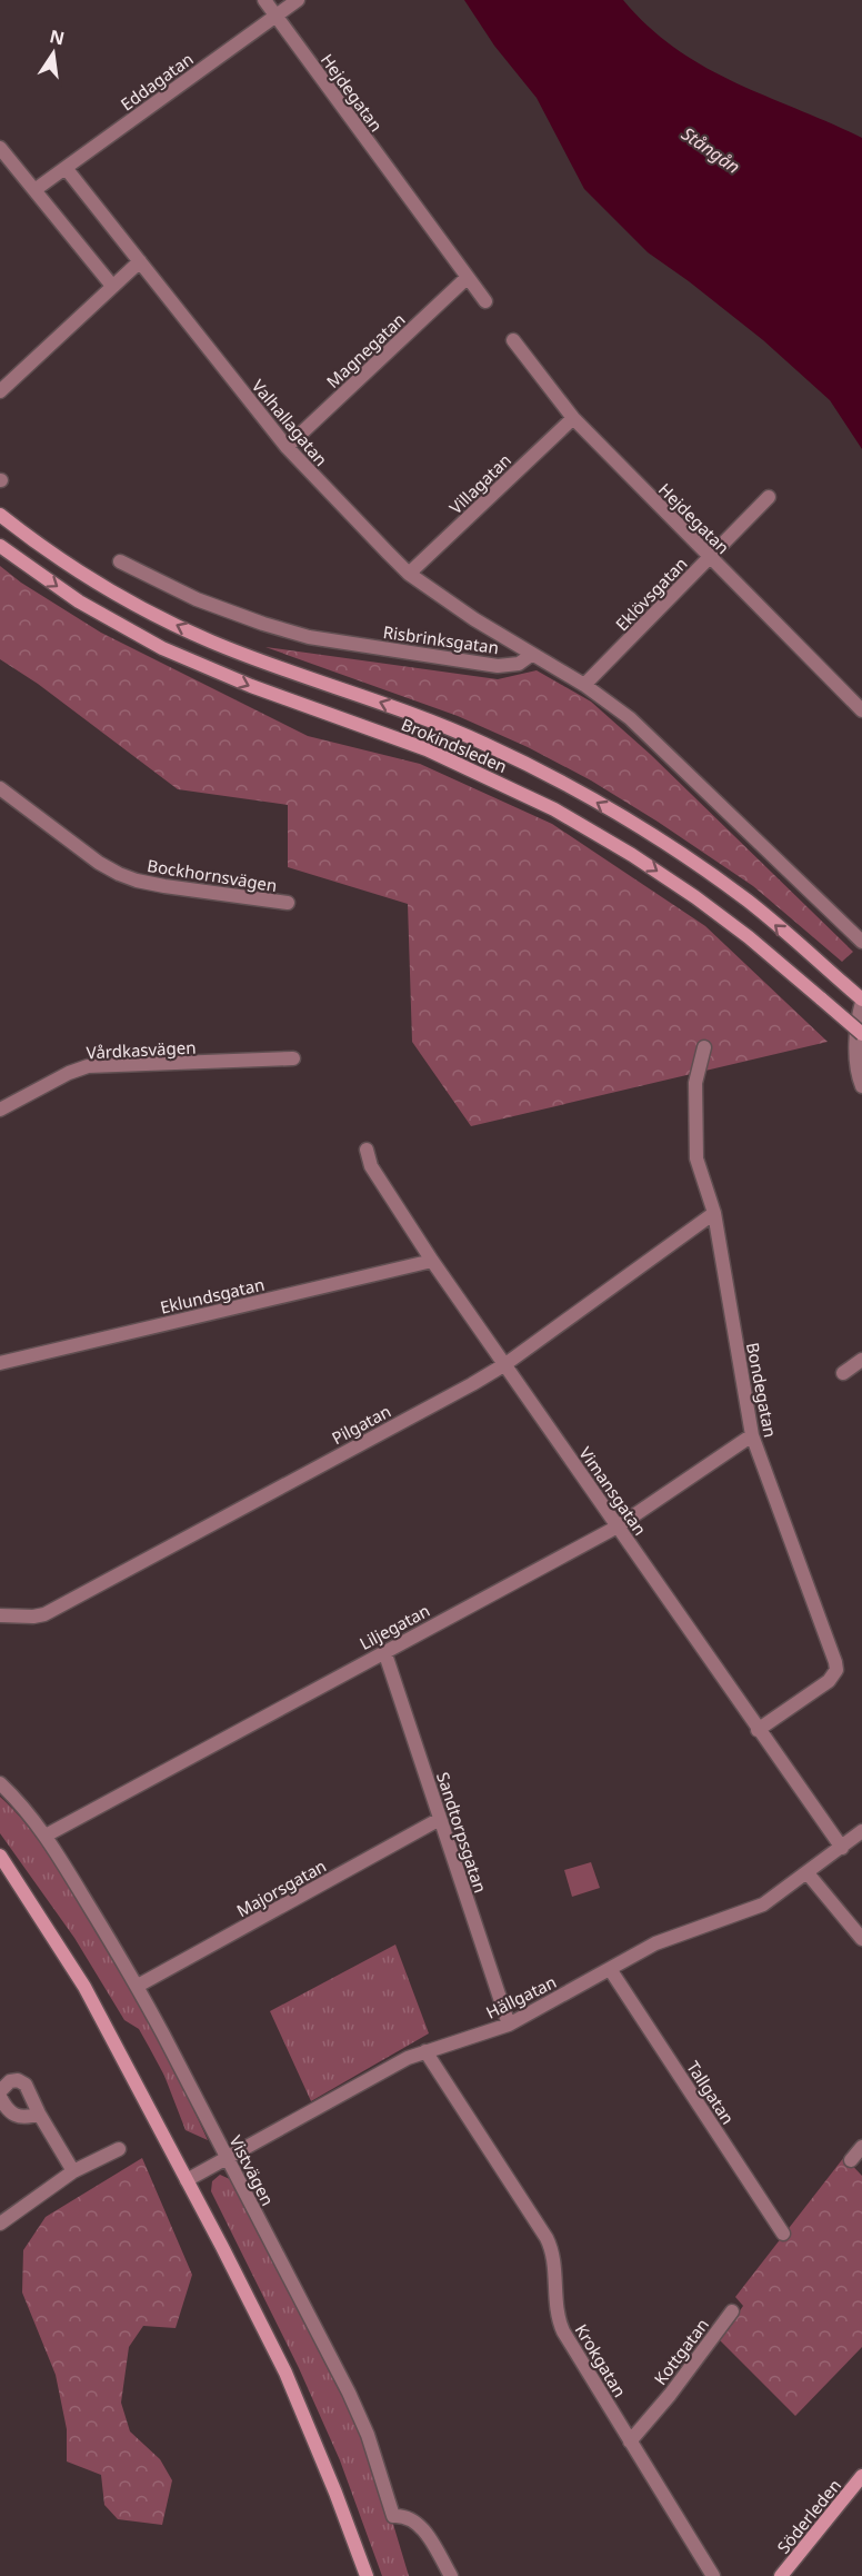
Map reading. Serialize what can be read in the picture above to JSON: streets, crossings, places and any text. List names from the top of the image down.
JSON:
{
  "streets": {
    "main road": ["Brokindsleden", "Söderleden"],
    "street": [
      "Eddagatan",
      "Hejdegatan",
      "Magnegatan",
      "Valhallagatan",
      "Villagatan",
      "Eklövsgatan",
      "Risbrinksgatan",
      "Bockhornsvägen",
      "Vårdkasvägen",
      "Eklundsgatan",
      "Bondegatan",
      "Pilgatan",
      "Vimansgatan",
      "Liljegatan",
      "Sandtorpsgatan",
      "Majorsgatan",
      "Hällgatan",
      "Tallgatan",
      "Vistvägen",
      "Kottgatan",
      "Krokgatan"
    ]
  },
  "crossings": [
    ["Eddagatan", "Hejdegatan"],
    ["Eddagatan", "Valhallagatan"],
    ["Hejdegatan", "Magnegatan"],
    ["Hejdegatan", "Villagatan"],
    ["Hejdegatan", "Eklövsgatan"],
    ["Magnegatan", "Valhallagatan"],
    ["Valhallagatan", "Villagatan"],
    ["Valhallagatan", "Risbrinksgatan"],
    ["Eklundsgatan", "Vimansgatan"],
    ["Bondegatan", "Pilgatan"],
    ["Bondegatan", "Vimansgatan"],
    ["Bondegatan", "Liljegatan"],
    ["Pilgatan", "Vimansgatan"],
    ["Vimansgatan", "Liljegatan"],
    ["Vimansgatan", "Hällgatan"],
    ["Liljegatan", "Sandtorpsgatan"],
    ["Liljegatan", "Vistvägen"],
    ["Sandtorpsgatan", "Majorsgatan"],
    ["Sandtorpsgatan", "Hällgatan"],
    ["Majorsgatan", "Vistvägen"],
    ["Hällgatan", "Tallgatan"],
    ["Hällgatan", "Vistvägen"],
    ["Hällgatan", "Krokgatan"],
    ["Kottgatan", "Krokgatan"]
  ],
  "water": ["Stångån"],
  "north": "top"
}
